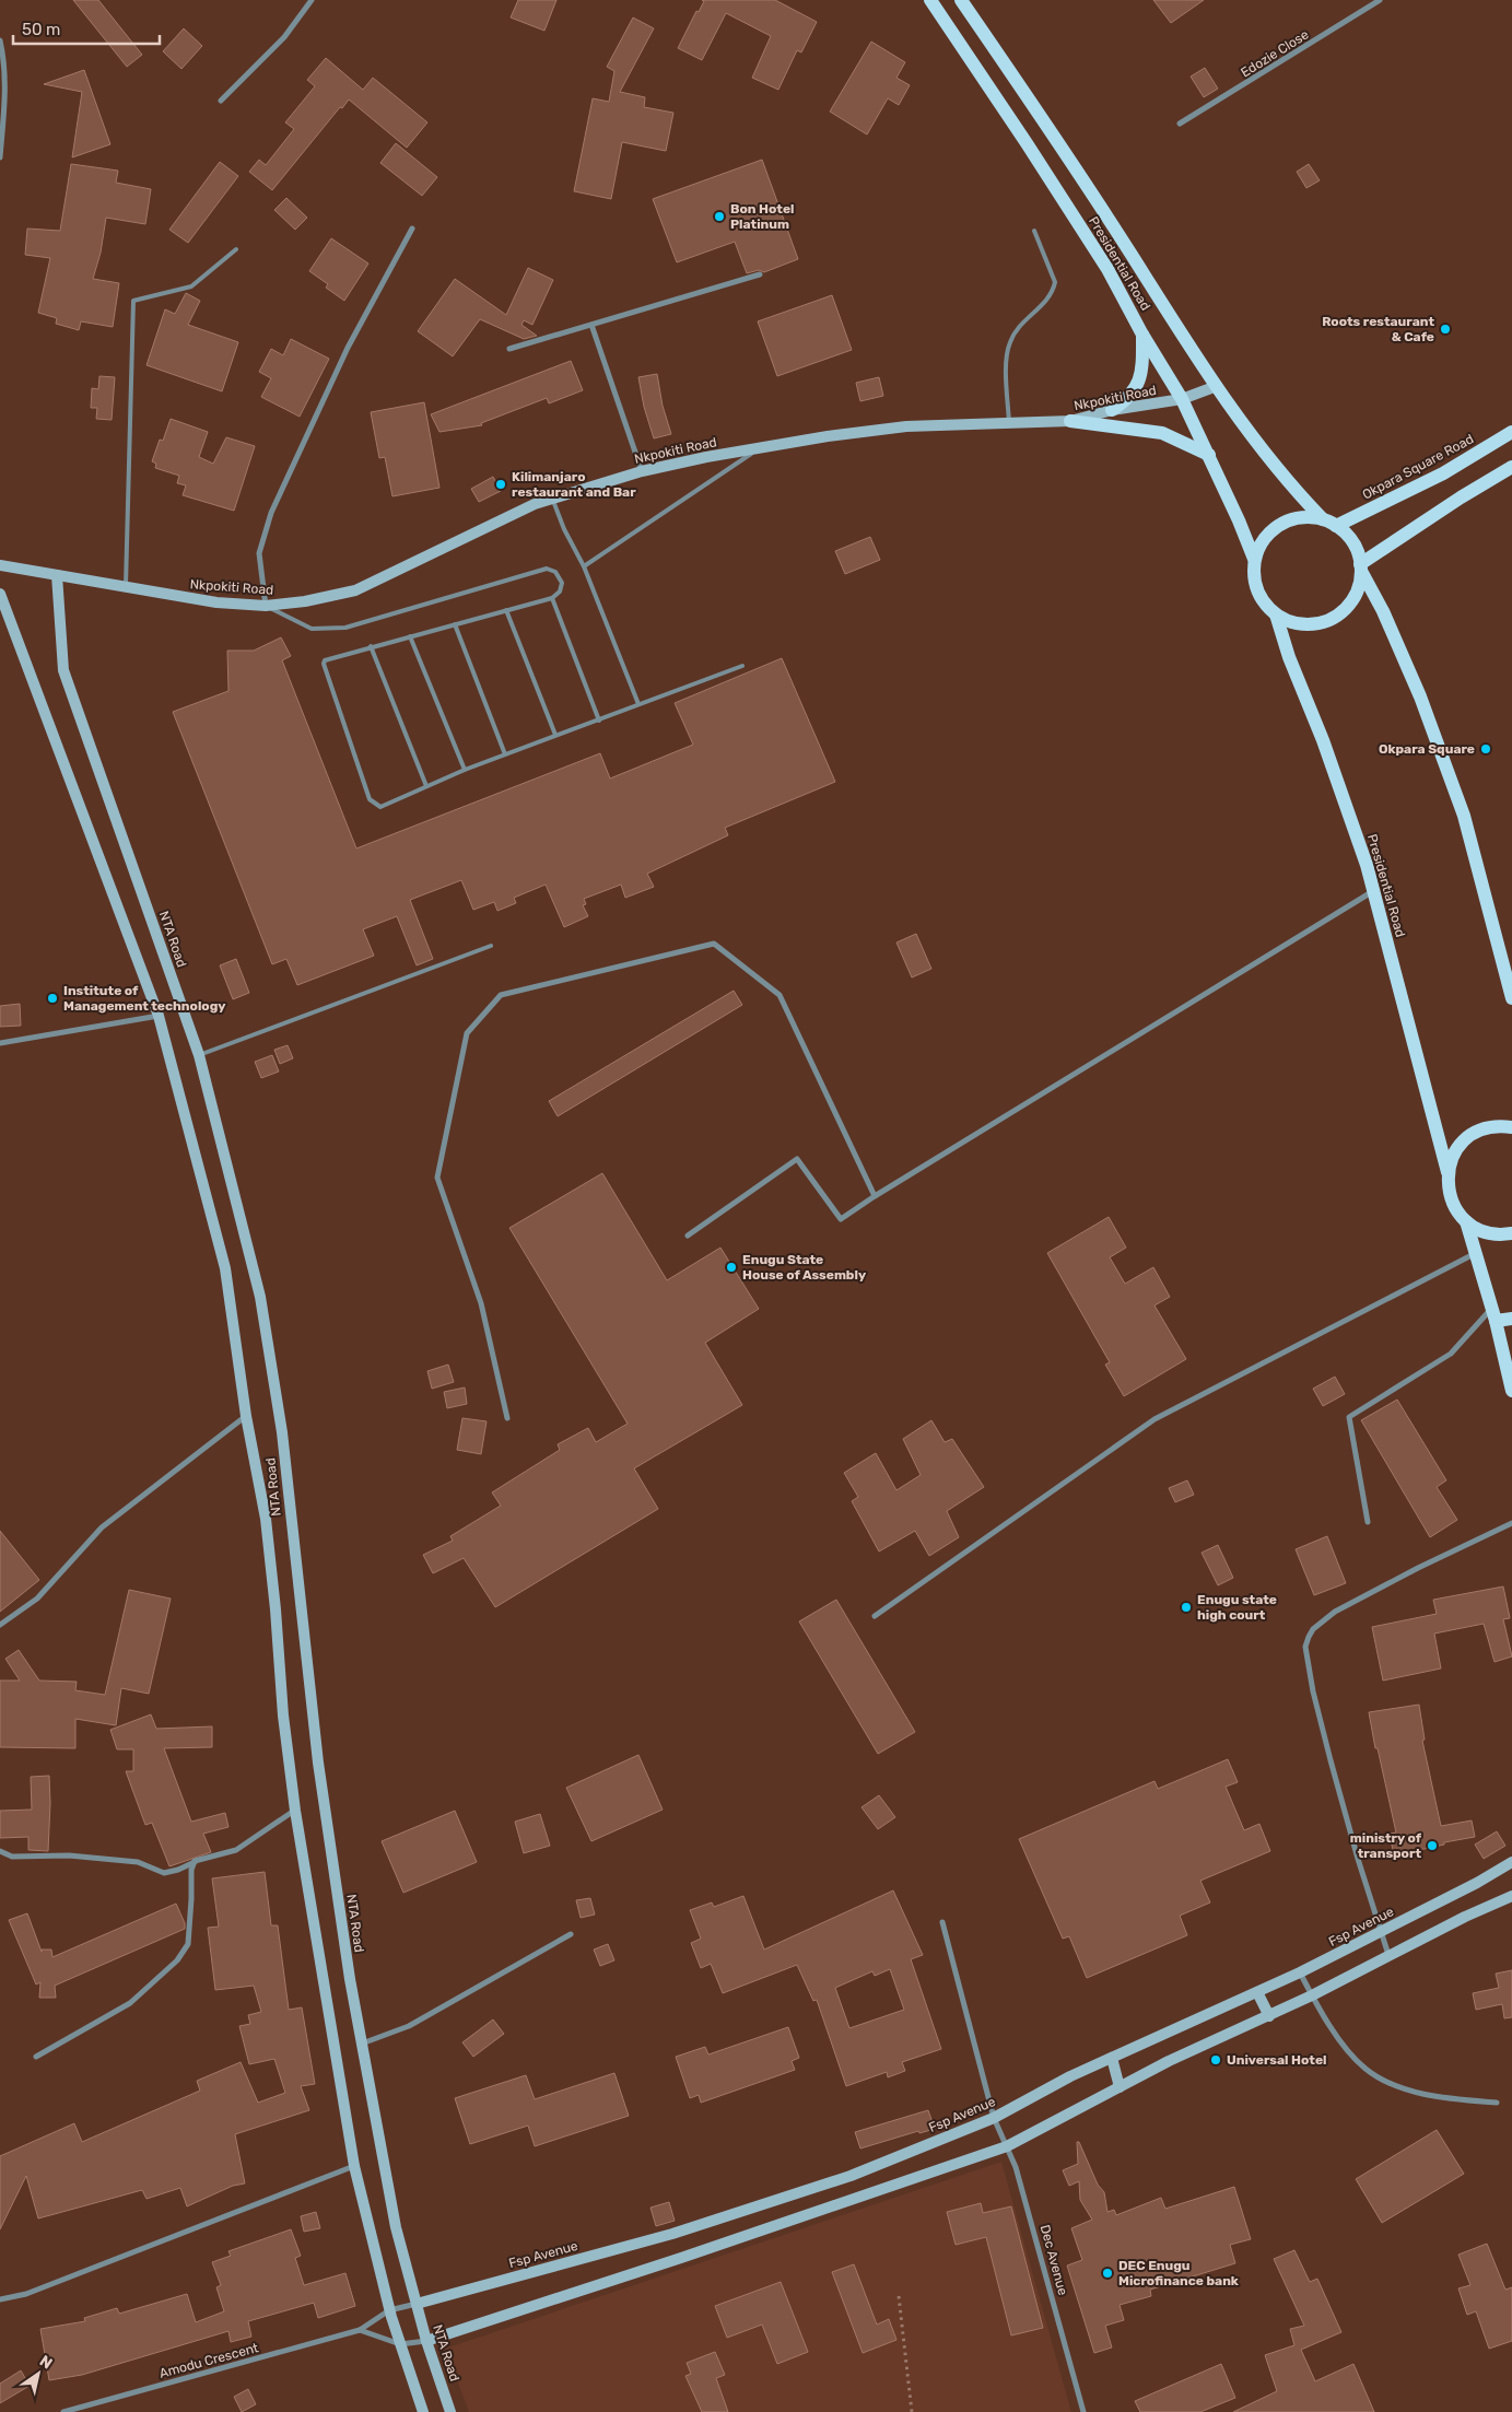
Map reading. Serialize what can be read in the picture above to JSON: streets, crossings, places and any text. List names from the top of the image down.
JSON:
{
  "streets": {
    "main road": [
      "Presidential Road",
      "Nkpokiti Road",
      "Okpara Square Road",
      "NTA Road",
      "Fsp Avenue"
    ],
    "street": ["Edozie Close", "Dec Avenue", "Amodu Crescent"]
  },
  "crossings": [
    ["Presidential Road", "Nkpokiti Road"],
    ["Presidential Road", "Okpara Square Road"],
    ["Nkpokiti Road", "NTA Road"],
    ["NTA Road", "Fsp Avenue"],
    ["NTA Road", "Amodu Crescent"],
    ["Fsp Avenue", "Dec Avenue"],
    ["Fsp Avenue", "Amodu Crescent"]
  ],
  "places": [
    "Bon Hotel Platinum",
    "Roots restaurant & Cafe",
    "Kilimanjaro restaurant and Bar",
    "Okpara Square",
    "Institute of Management technology",
    "Enugu State House of Assembly",
    "Enugu state high court",
    "ministry of transport",
    "Universal Hotel",
    "DEC Enugu Microfinance bank"
  ],
  "scale_bar": "50 m",
  "north": "top right"
}
